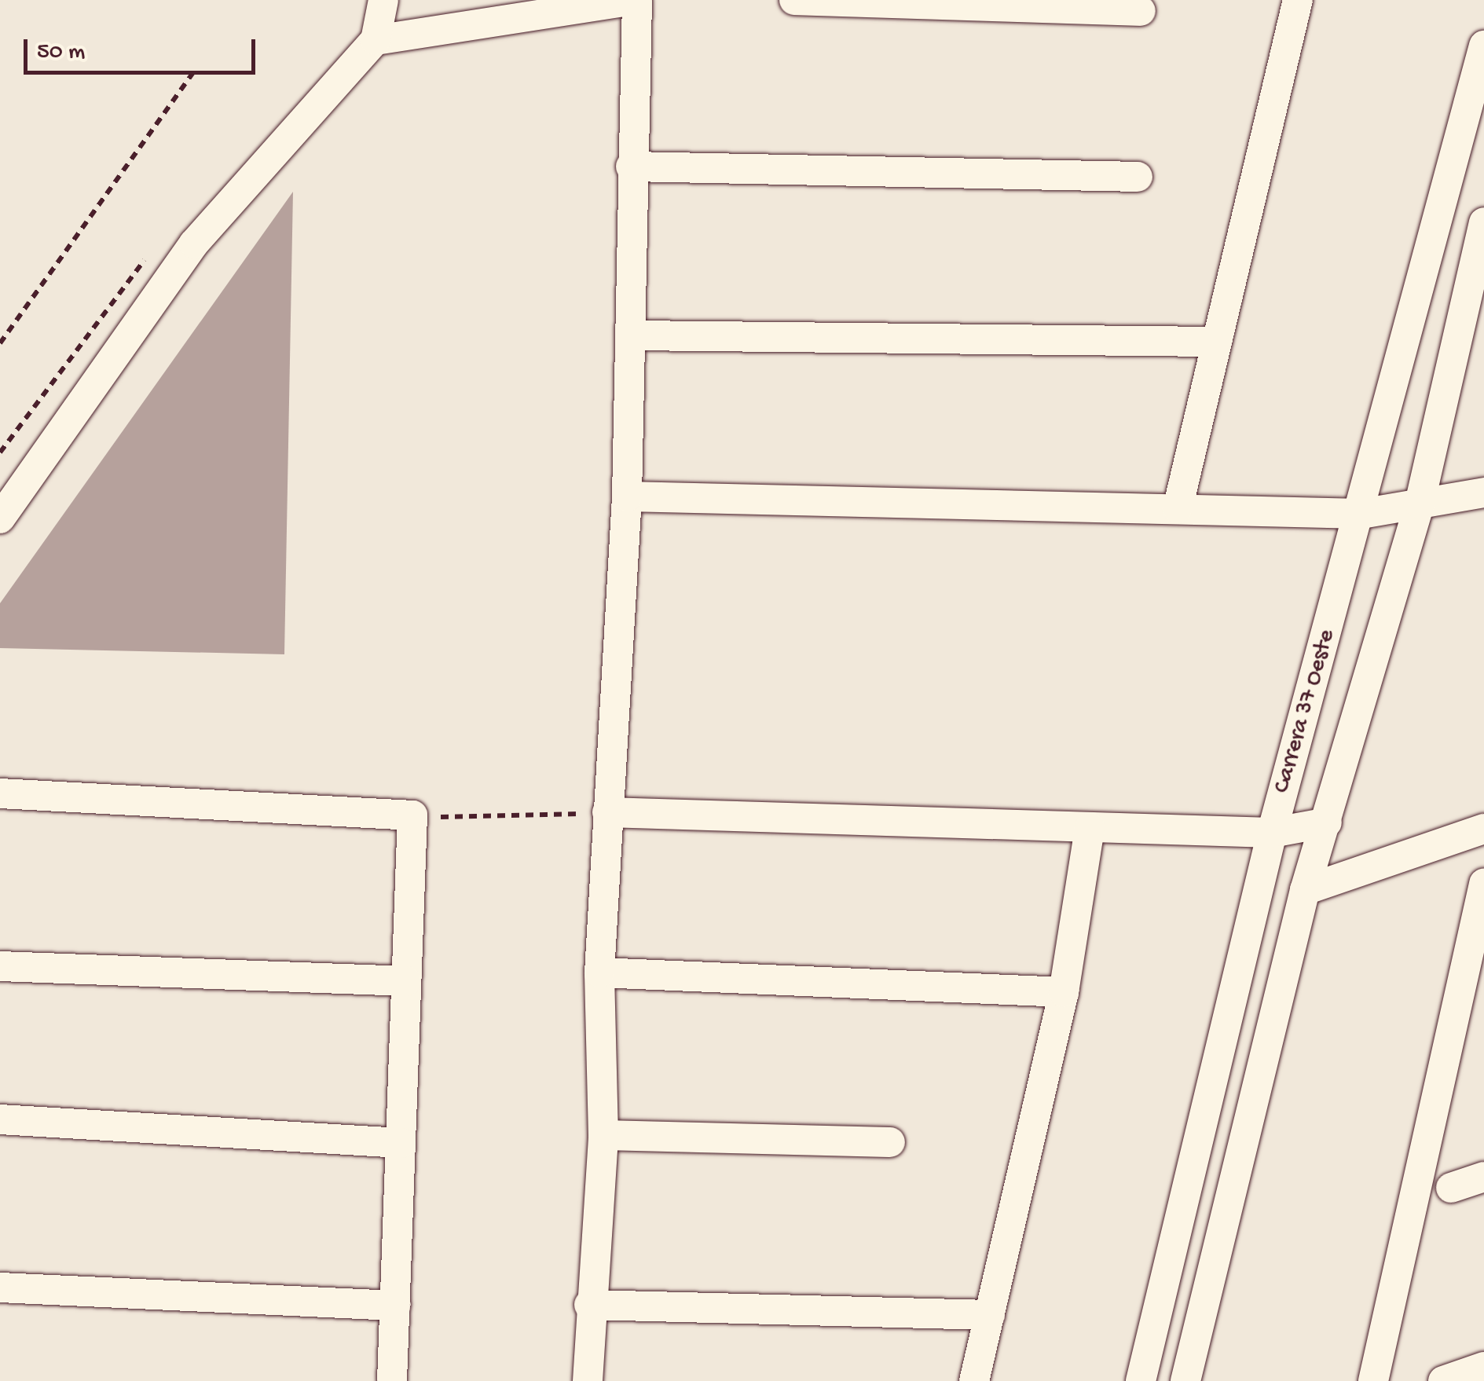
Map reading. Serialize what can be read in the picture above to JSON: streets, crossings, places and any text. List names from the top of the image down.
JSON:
{
  "streets": {
    "street": ["Carrera 37 Oeste"]
  },
  "scale_bar": "50 m"
}
